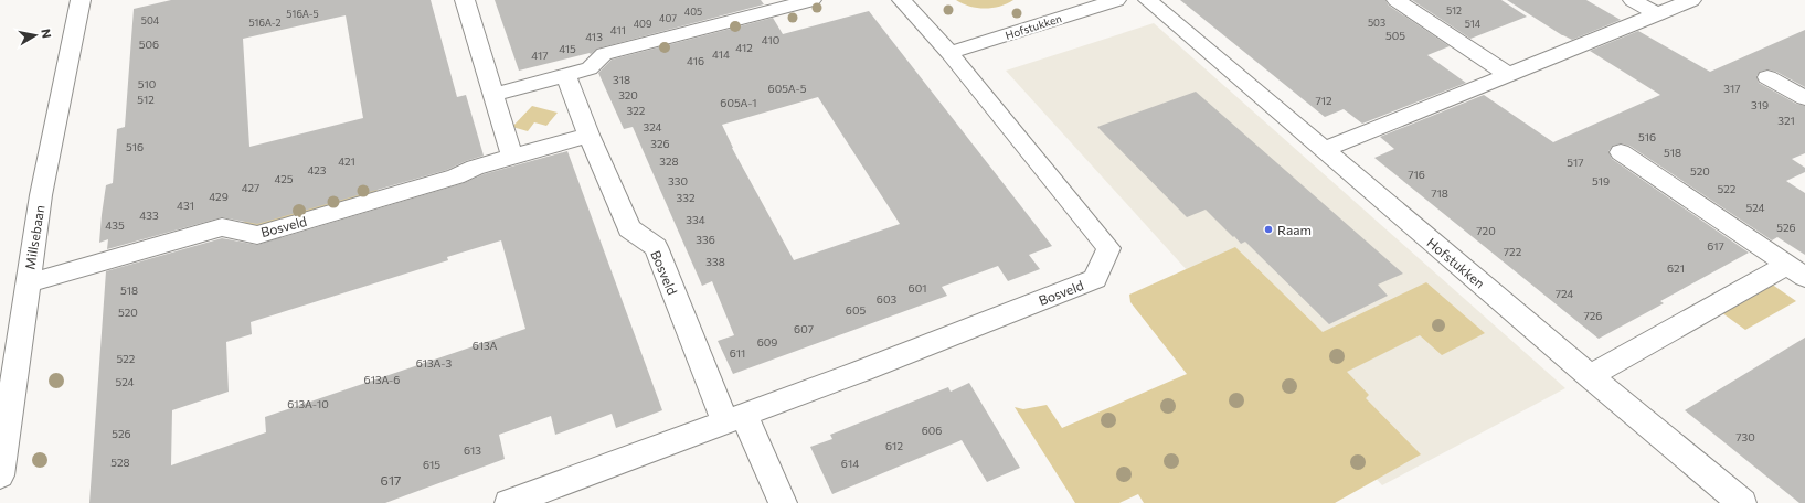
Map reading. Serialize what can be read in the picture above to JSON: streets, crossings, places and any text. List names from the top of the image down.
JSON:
{
  "streets": {
    "street": ["Hofstukken", "Bosveld", "Millsebaan"]
  },
  "crossings": [
    ["Hofstukken", "Bosveld"],
    ["Bosveld", "Millsebaan"]
  ],
  "places": ["Raam"],
  "house_numbers": [
    "512",
    "405",
    "516A-5",
    "407",
    "504",
    "516A-2",
    "503",
    "409",
    "514",
    "411",
    "505",
    "413",
    "410",
    "506",
    "412",
    "415",
    "414",
    "417",
    "416",
    "318",
    "510",
    "605A-5",
    "317",
    "320",
    "512",
    "712",
    "605A-1",
    "319",
    "322",
    "321",
    "324",
    "516",
    "326",
    "516",
    "518",
    "421",
    "328",
    "517",
    "423",
    "520",
    "716",
    "425",
    "330",
    "519",
    "427",
    "522",
    "718",
    "429",
    "332",
    "431",
    "524",
    "433",
    "334",
    "435",
    "526",
    "720",
    "336",
    "617",
    "722",
    "338",
    "621",
    "601",
    "518",
    "724",
    "603",
    "605",
    "520",
    "726",
    "607",
    "609",
    "613A",
    "611",
    "522",
    "613A-3",
    "613A-6",
    "524",
    "613A-10",
    "606",
    "526",
    "730",
    "612",
    "613",
    "528",
    "614",
    "615",
    "617"
  ],
  "north": "right"
}
